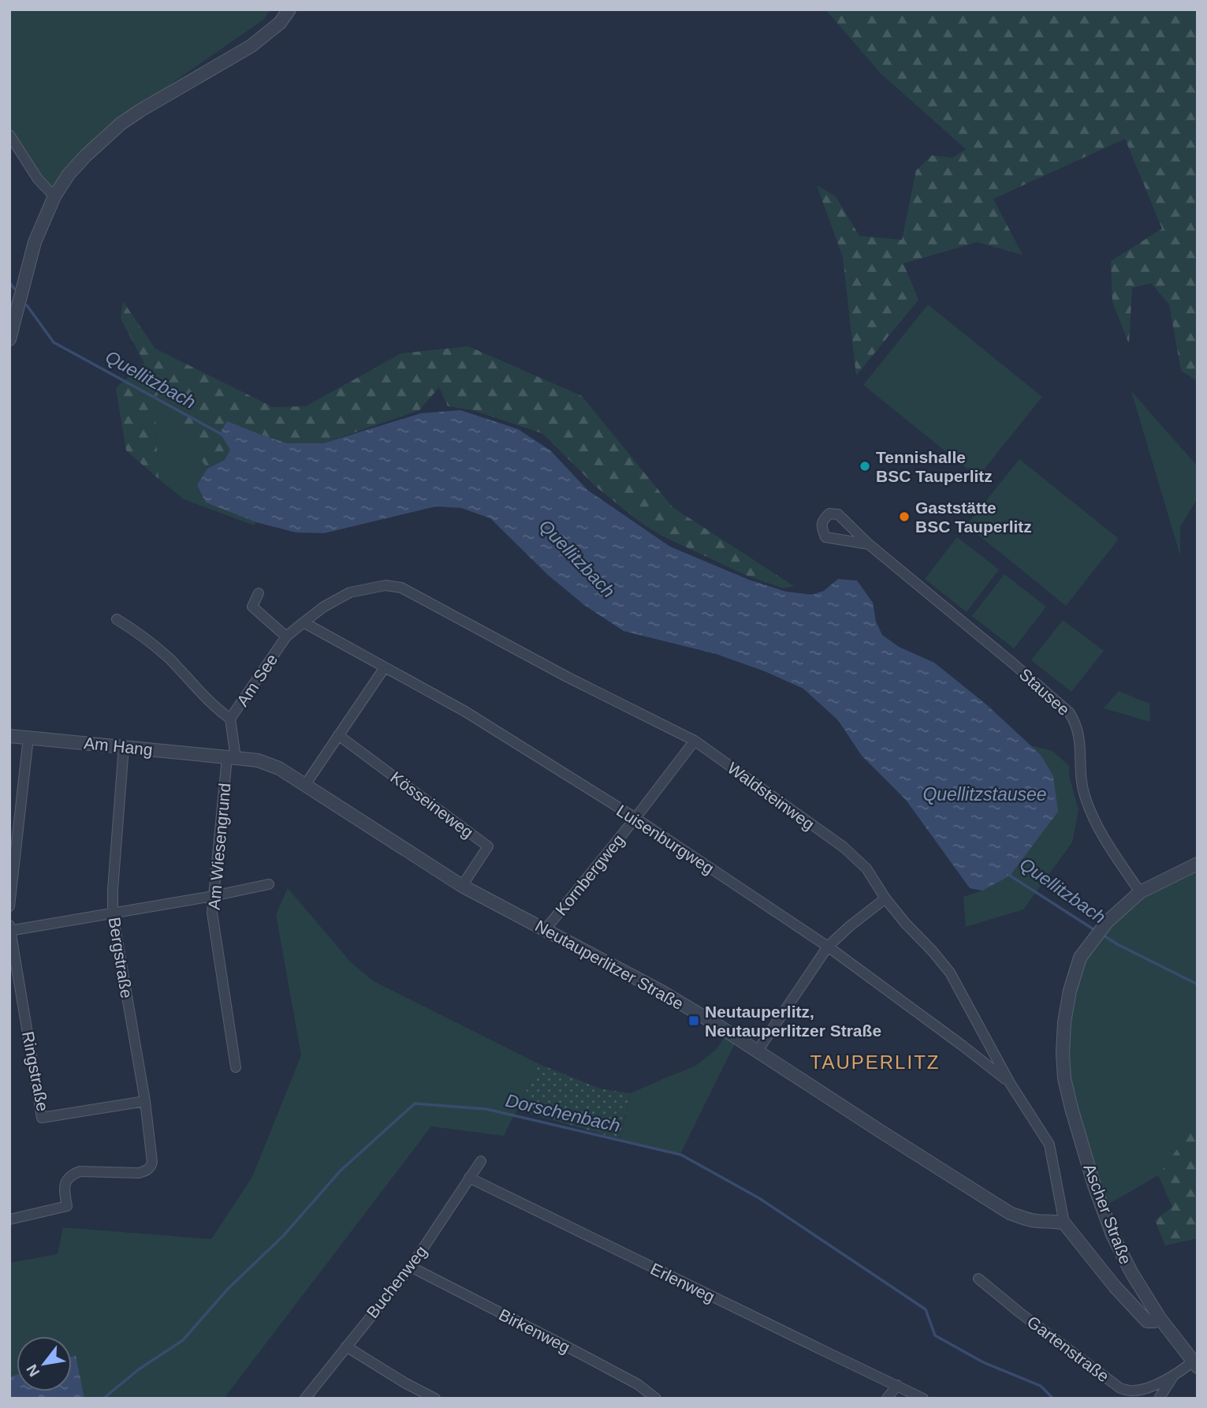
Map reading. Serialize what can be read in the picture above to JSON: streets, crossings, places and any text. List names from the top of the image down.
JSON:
{
  "streets": {
    "street": [
      "Am See",
      "Stausee",
      "Am Hang",
      "Waldsteinweg",
      "Kösseineweg",
      "Luisenburgweg",
      "Am Wiesengrund",
      "Kornbergweg",
      "Bergstraße",
      "Neutauperlitzer Straße",
      "Ringstraße",
      "Ascher Straße",
      "Buchenweg",
      "Erlenweg",
      "Birkenweg",
      "Gartenstraße"
    ]
  },
  "crossings": [
    ["Am See", "Am Hang"],
    ["Am See", "Waldsteinweg"],
    ["Am See", "Luisenburgweg"],
    ["Am See", "Am Wiesengrund"],
    ["Am See", "Neutauperlitzer Straße"],
    ["Stausee", "Ascher Straße"],
    ["Am Hang", "Am Wiesengrund"],
    ["Am Hang", "Bergstraße"],
    ["Am Hang", "Neutauperlitzer Straße"],
    ["Waldsteinweg", "Luisenburgweg"],
    ["Waldsteinweg", "Kornbergweg"],
    ["Waldsteinweg", "Neutauperlitzer Straße"],
    ["Kösseineweg", "Neutauperlitzer Straße"],
    ["Luisenburgweg", "Kornbergweg"],
    ["Am Wiesengrund", "Neutauperlitzer Straße"],
    ["Kornbergweg", "Neutauperlitzer Straße"],
    ["Bergstraße", "Ringstraße"],
    ["Ascher Straße", "Gartenstraße"],
    ["Buchenweg", "Erlenweg"],
    ["Buchenweg", "Birkenweg"]
  ],
  "districts": ["TAUPERLITZ"],
  "water": ["Quellitzbach", "Quellitzstausee", "Dorschenbach"],
  "places": {
    "other": ["Tennishalle BSC Tauperlitz", "Gaststätte BSC Tauperlitz"],
    "transit": ["Neutauperlitz, Neutauperlitzer Straße"]
  },
  "north": "bottom left"
}
